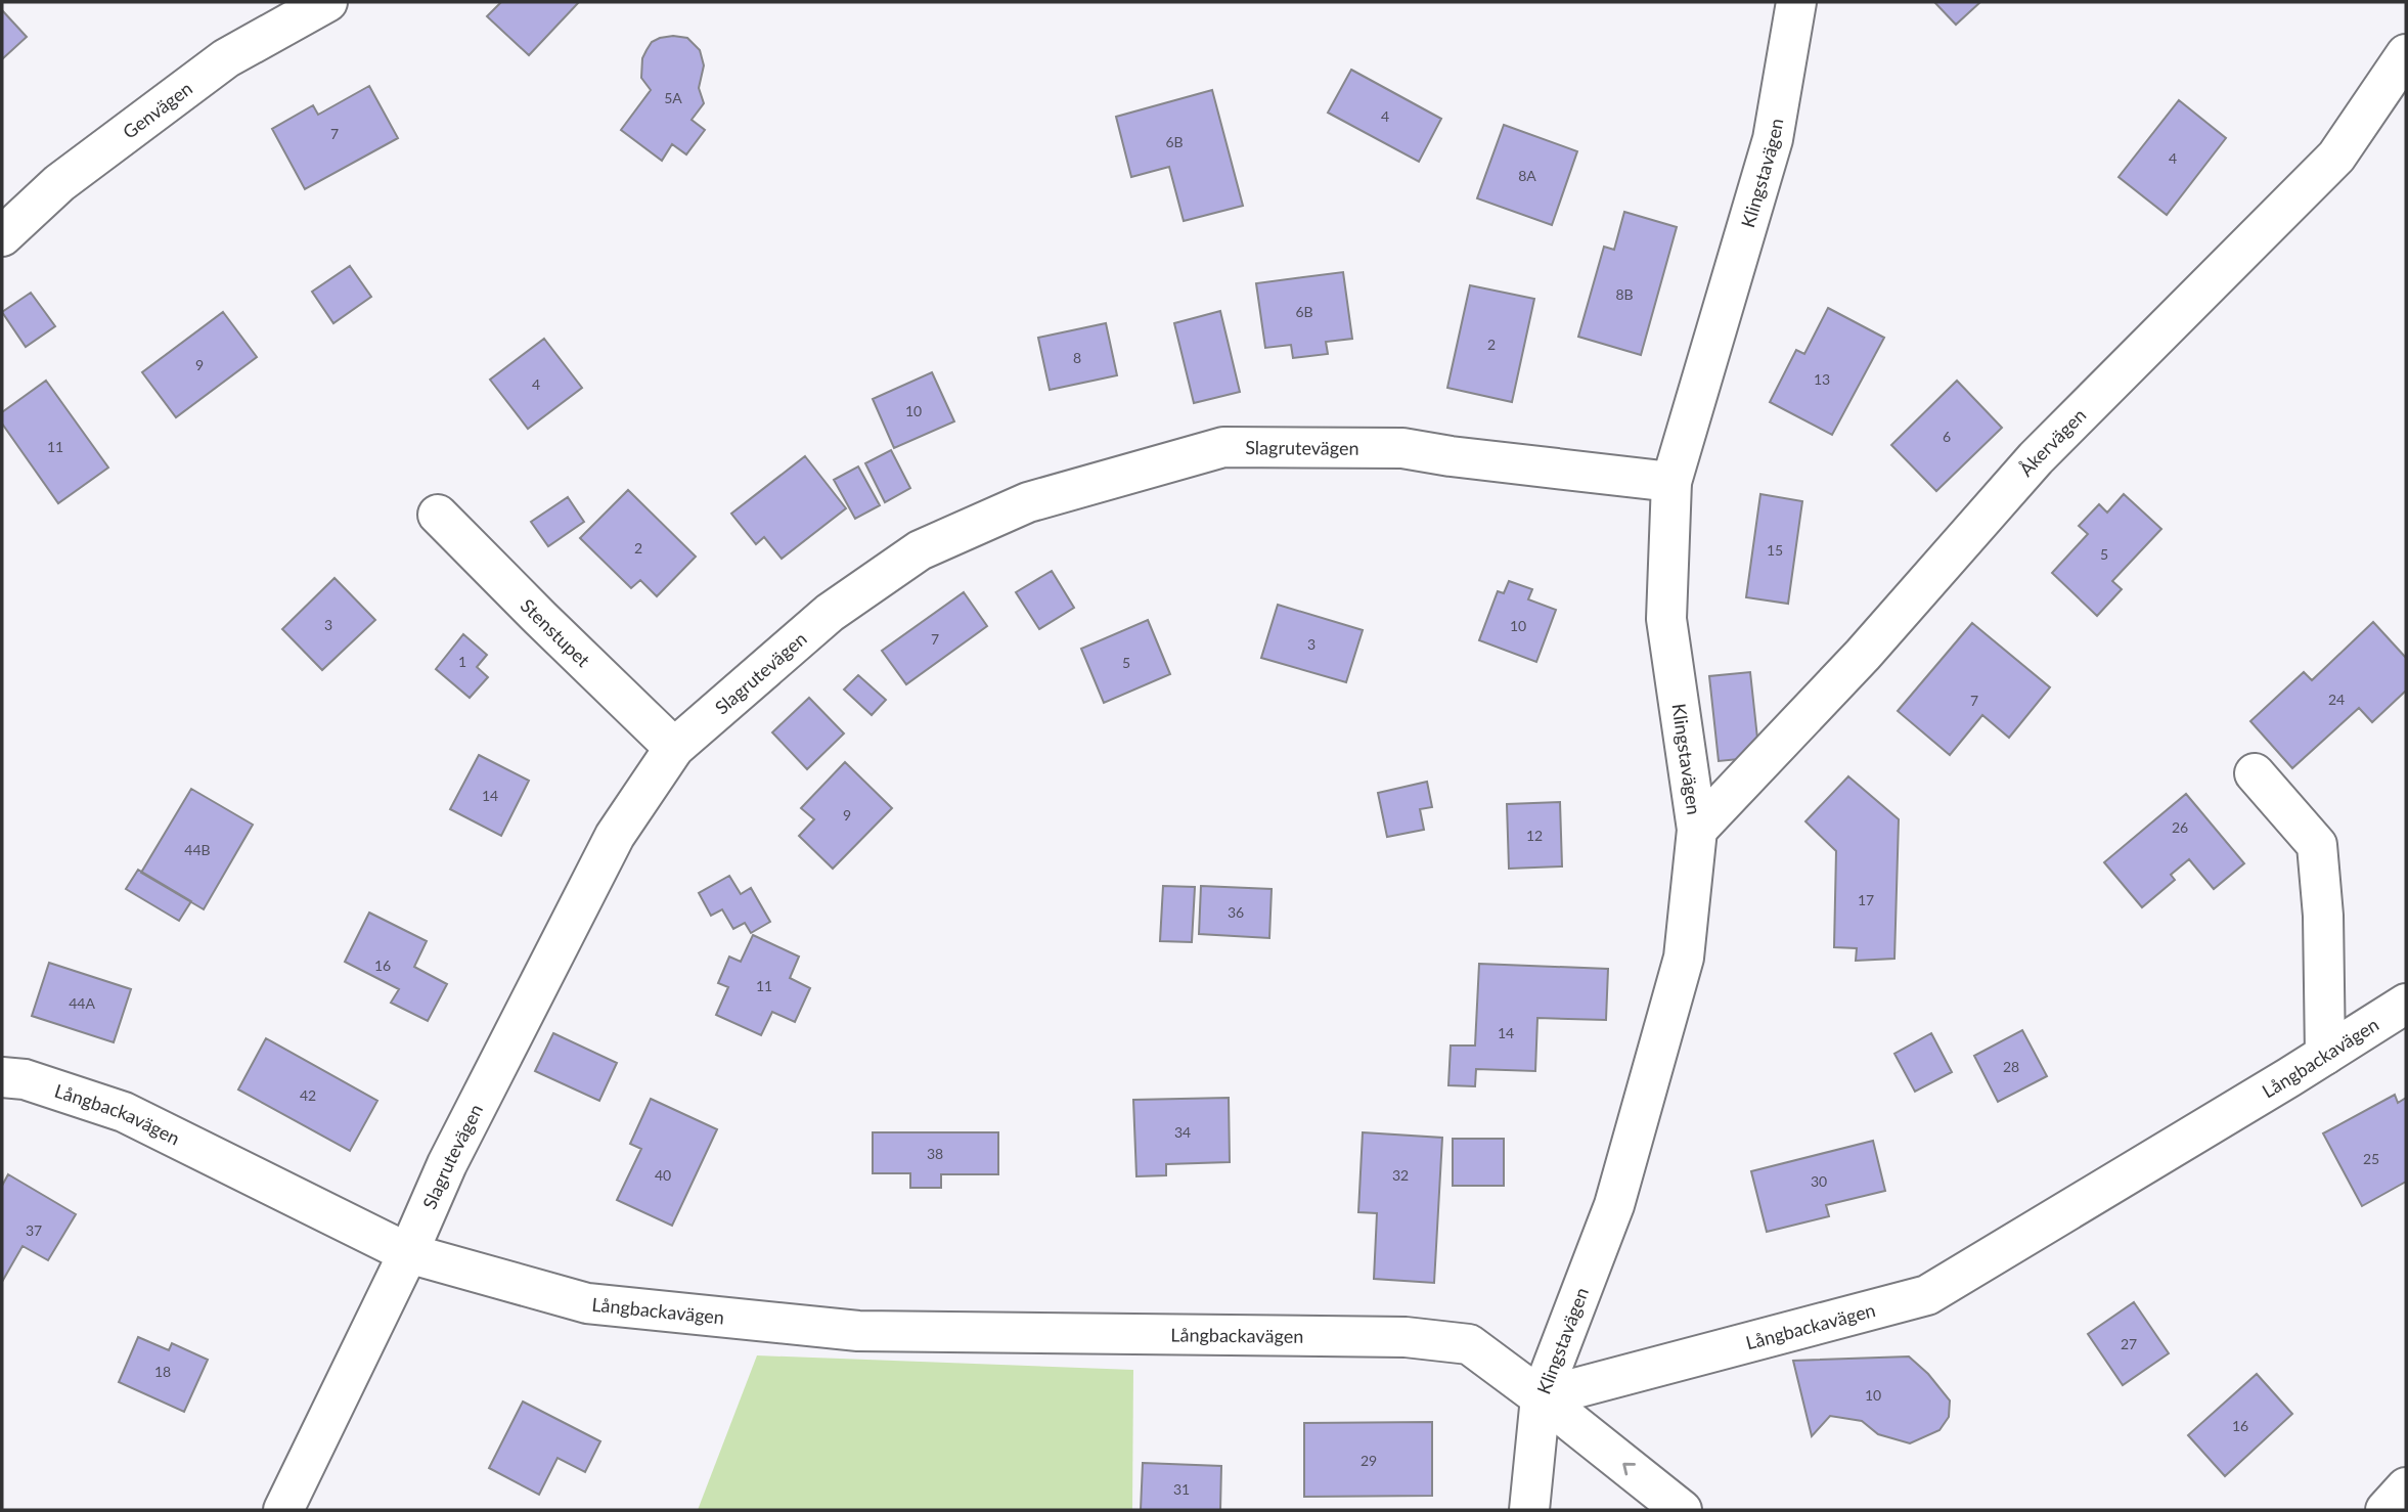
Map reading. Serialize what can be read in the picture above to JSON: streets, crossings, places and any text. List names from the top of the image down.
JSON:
{
  "streets": {
    "street": [
      "Genvägen",
      "Klingstavägen",
      "Åkervägen",
      "Slagrutevägen",
      "Stenstupet",
      "Långbackavägen"
    ]
  },
  "crossings": [
    ["Klingstavägen", "Åkervägen"],
    ["Klingstavägen", "Slagrutevägen"],
    ["Klingstavägen", "Långbackavägen"],
    ["Slagrutevägen", "Stenstupet"],
    ["Slagrutevägen", "Långbackavägen"]
  ],
  "house_numbers": [
    "5A",
    "4",
    "7",
    "6B",
    "4",
    "8A",
    "8B",
    "6B",
    "2",
    "8",
    "9",
    "13",
    "4",
    "10",
    "6",
    "11",
    "2",
    "15",
    "5",
    "3",
    "10",
    "7",
    "3",
    "1",
    "5",
    "24",
    "7",
    "14",
    "9",
    "26",
    "12",
    "44B",
    "17",
    "36",
    "16",
    "11",
    "44A",
    "14",
    "28",
    "42",
    "34",
    "38",
    "25",
    "40",
    "32",
    "30",
    "37",
    "27",
    "18",
    "10",
    "16",
    "29",
    "31"
  ]
}
